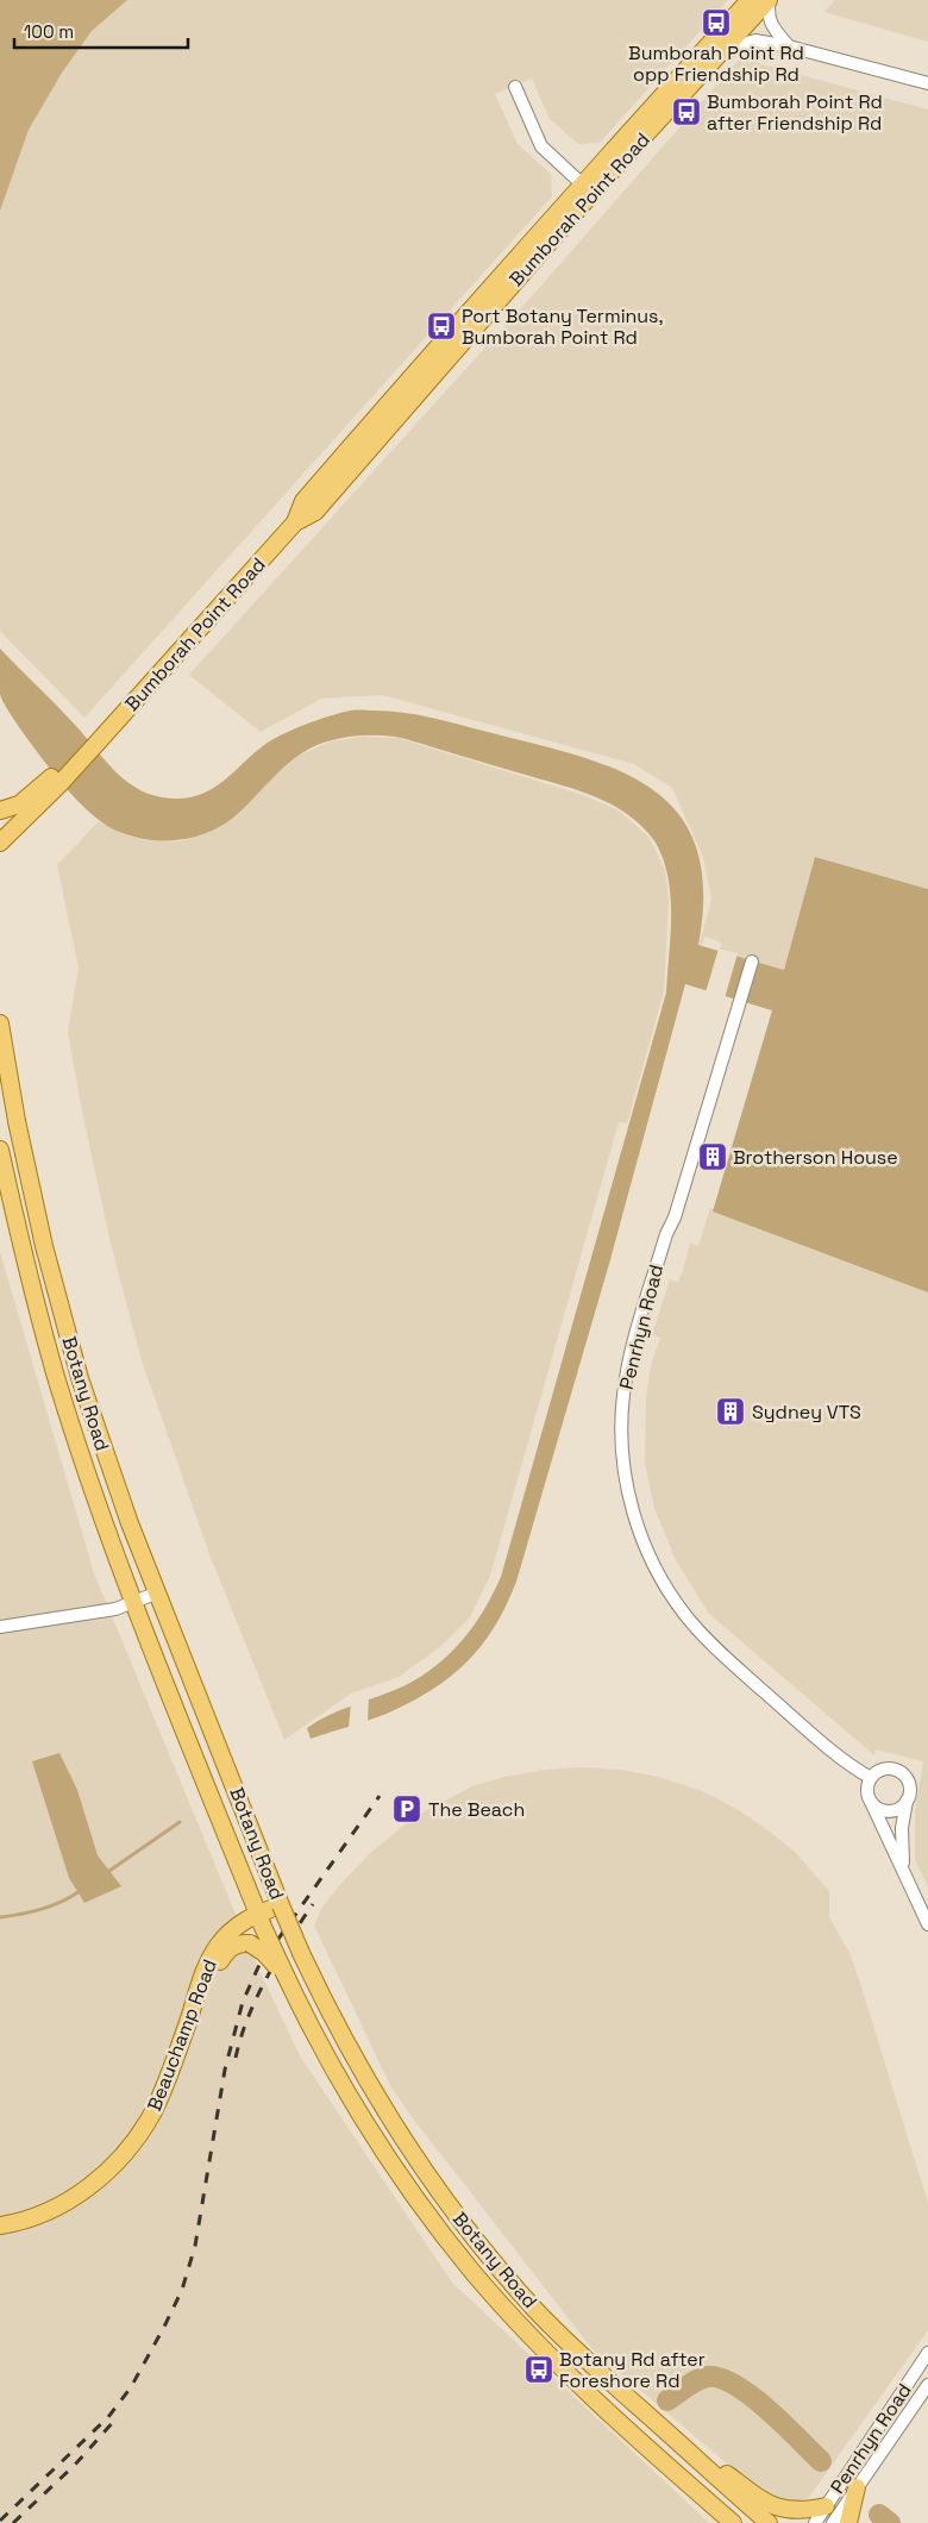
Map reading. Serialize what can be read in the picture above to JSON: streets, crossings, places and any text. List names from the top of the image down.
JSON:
{
  "streets": {
    "main road": ["Bumborah Point Road", "Botany Road", "Beauchamp Road"],
    "street": ["Penrhyn Road"]
  },
  "crossings": [
    ["Botany Road", "Beauchamp Road"]
  ],
  "places": {
    "bus stop": [
      "Bumborah Point Rd opp Friendship Rd",
      "Bumborah Point Rd after Friendship Rd",
      "Port Botany Terminus, Bumborah Point Rd",
      "Botany Rd after Foreshore Rd"
    ],
    "building": ["Brotherson House", "Sydney VTS"],
    "parking": ["The Beach"]
  },
  "scale_bar": "100 m"
}
